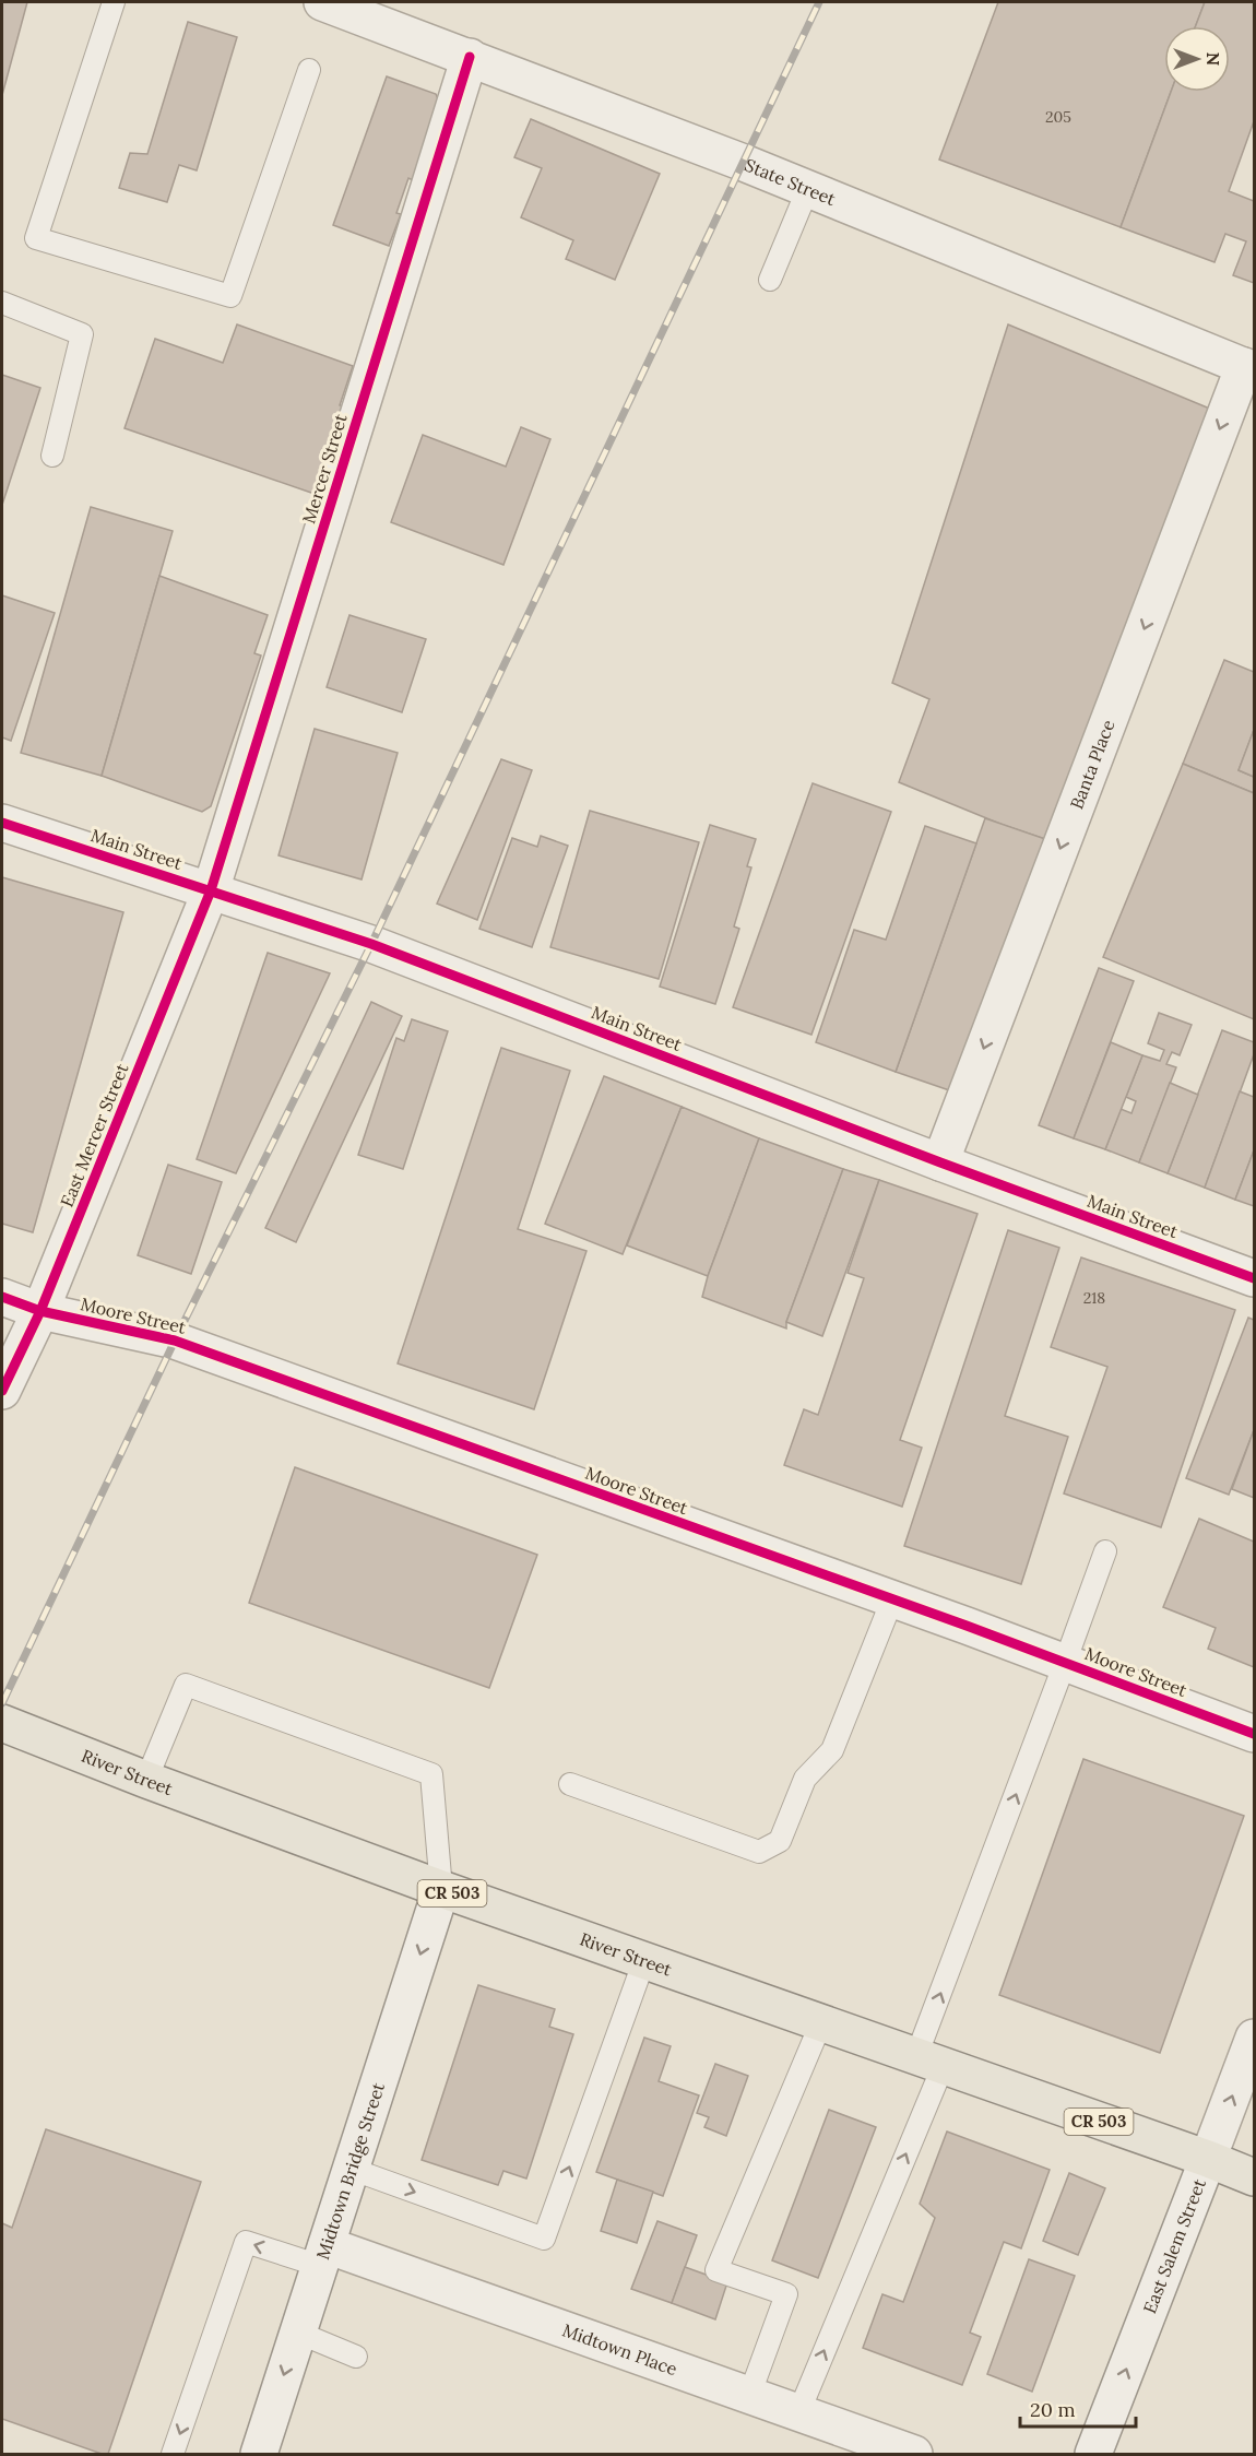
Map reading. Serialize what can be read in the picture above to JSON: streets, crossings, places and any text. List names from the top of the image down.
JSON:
{
  "streets": {
    "main road": ["River Street", "CR 503"],
    "street": [
      "State Street",
      "Mercer Street",
      "Banta Place",
      "Main Street",
      "East Mercer Street",
      "Moore Street",
      "Midtown Bridge Street",
      "East Salem Street",
      "Midtown Place"
    ]
  },
  "crossings": [
    ["State Street", "Mercer Street"],
    ["State Street", "Banta Place"],
    ["Mercer Street", "Main Street"],
    ["Mercer Street", "East Mercer Street"],
    ["Banta Place", "Main Street"],
    ["Main Street", "East Mercer Street"],
    ["East Mercer Street", "Moore Street"],
    ["River Street", "Midtown Bridge Street"],
    ["River Street", "East Salem Street"],
    ["Midtown Bridge Street", "Midtown Place"]
  ],
  "one_way": ["Banta Place", "Midtown Bridge Street", "East Salem Street"],
  "house_numbers": ["205", "218"],
  "scale_bar": "20 m",
  "north": "right"
}
